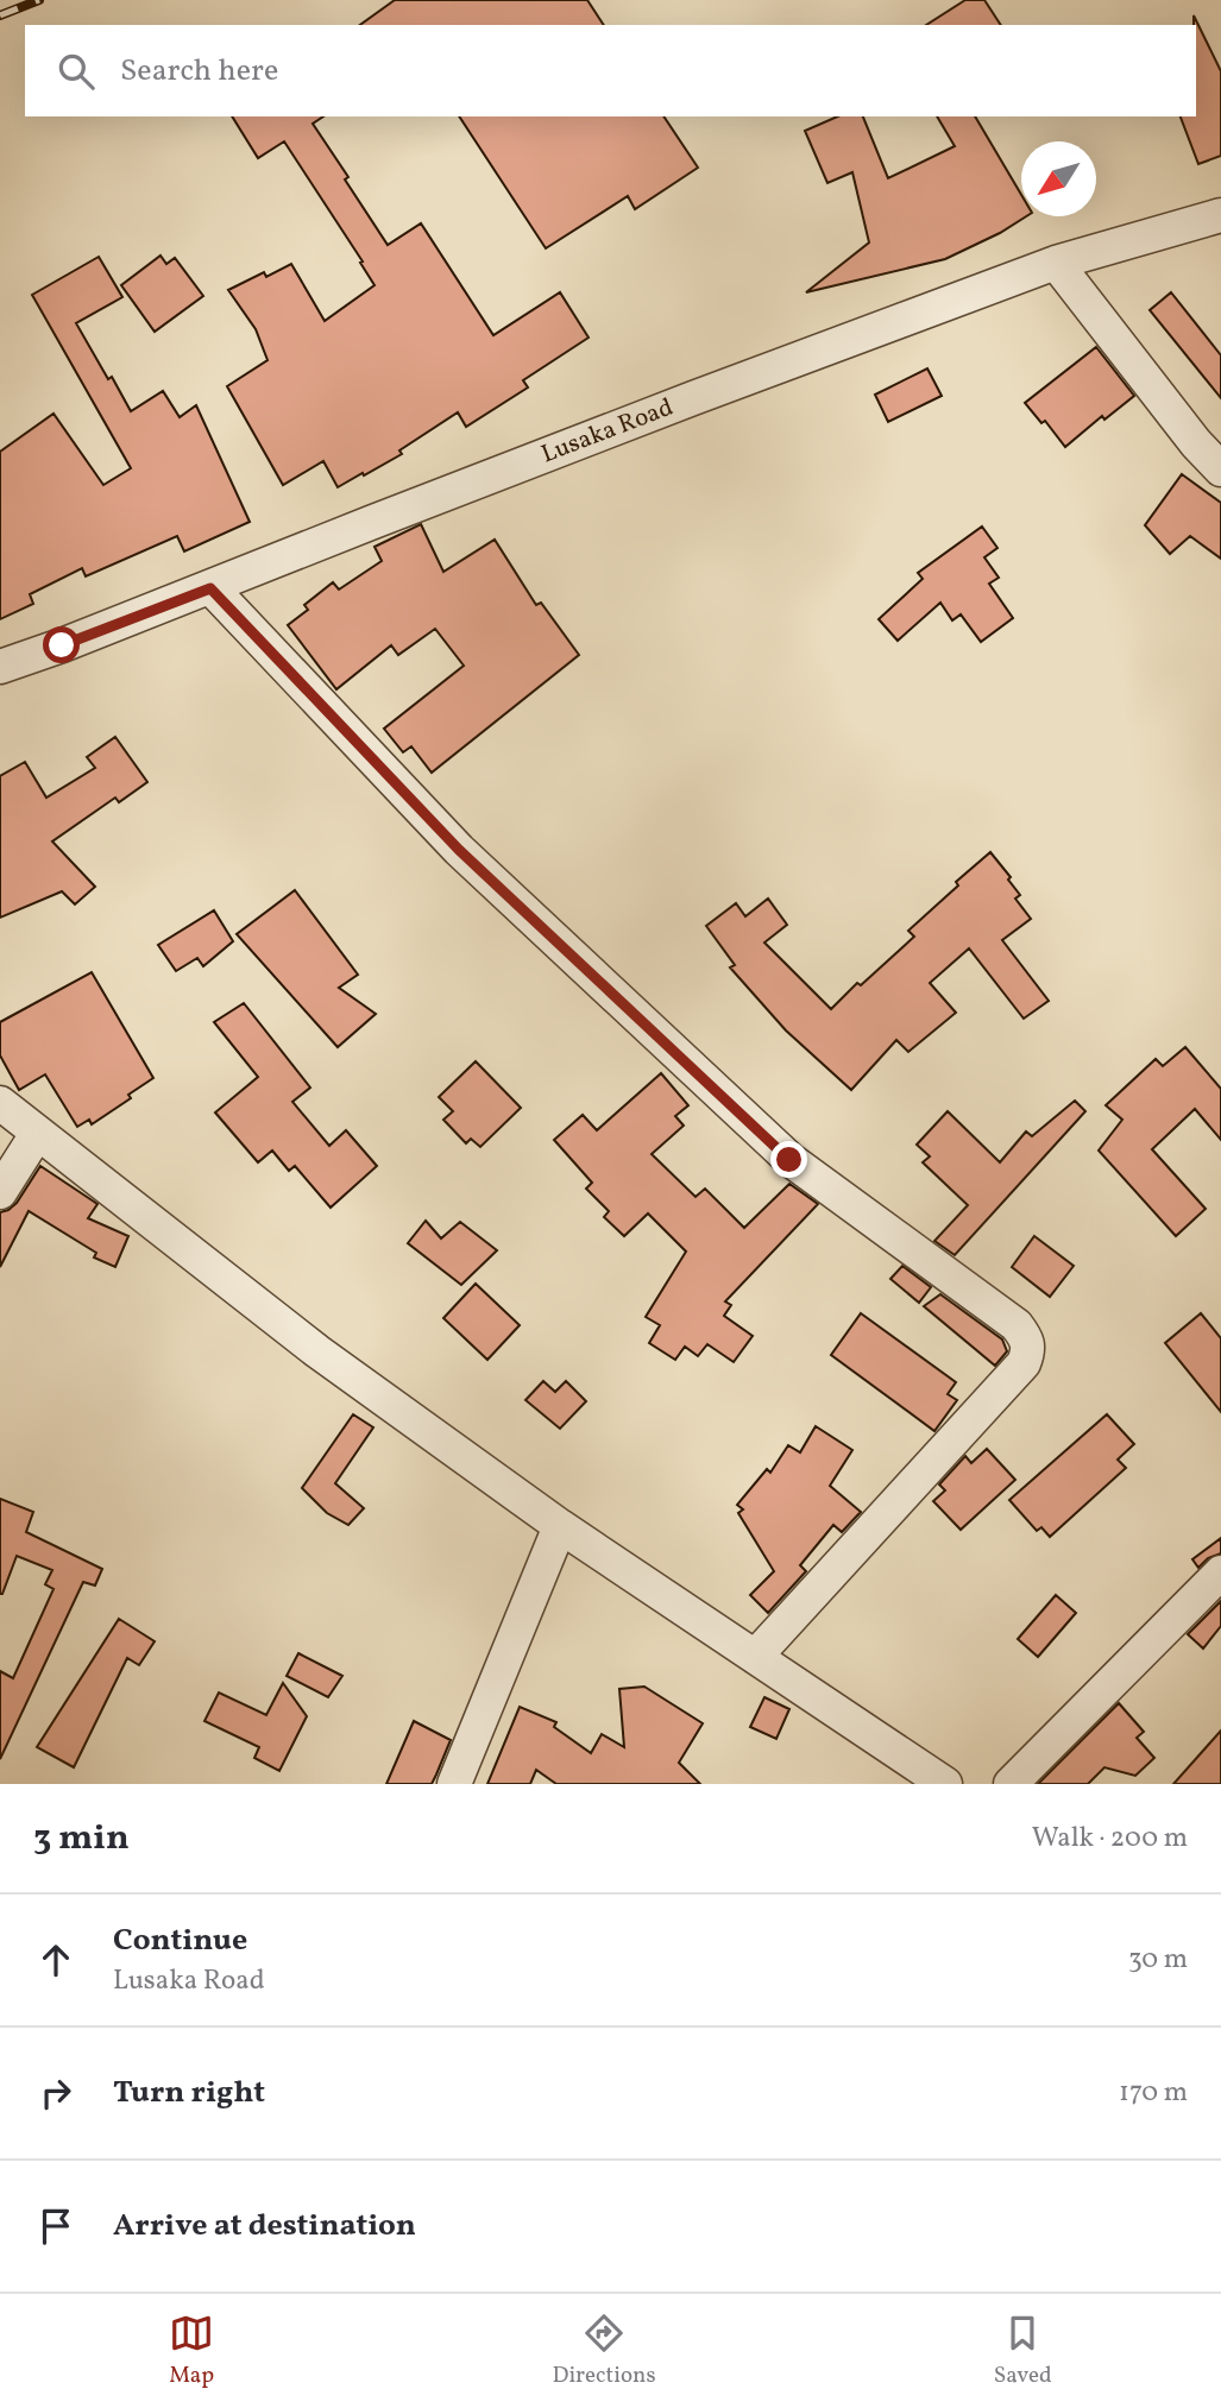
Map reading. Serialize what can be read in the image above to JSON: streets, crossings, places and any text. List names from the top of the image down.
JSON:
{
  "streets": {
    "street": ["Lusaka Road"]
  },
  "north": "bottom left",
  "page": {
    "search": "Search here",
    "heading": ["3 min", "Walk · 200 m"],
    "list": [
      ["Continue", "Lusaka Road", "30 m"],
      ["Turn right", "170 m"],
      "Arrive at destination"
    ],
    "nav": ["Map", "Directions", "Saved"]
  }
}
